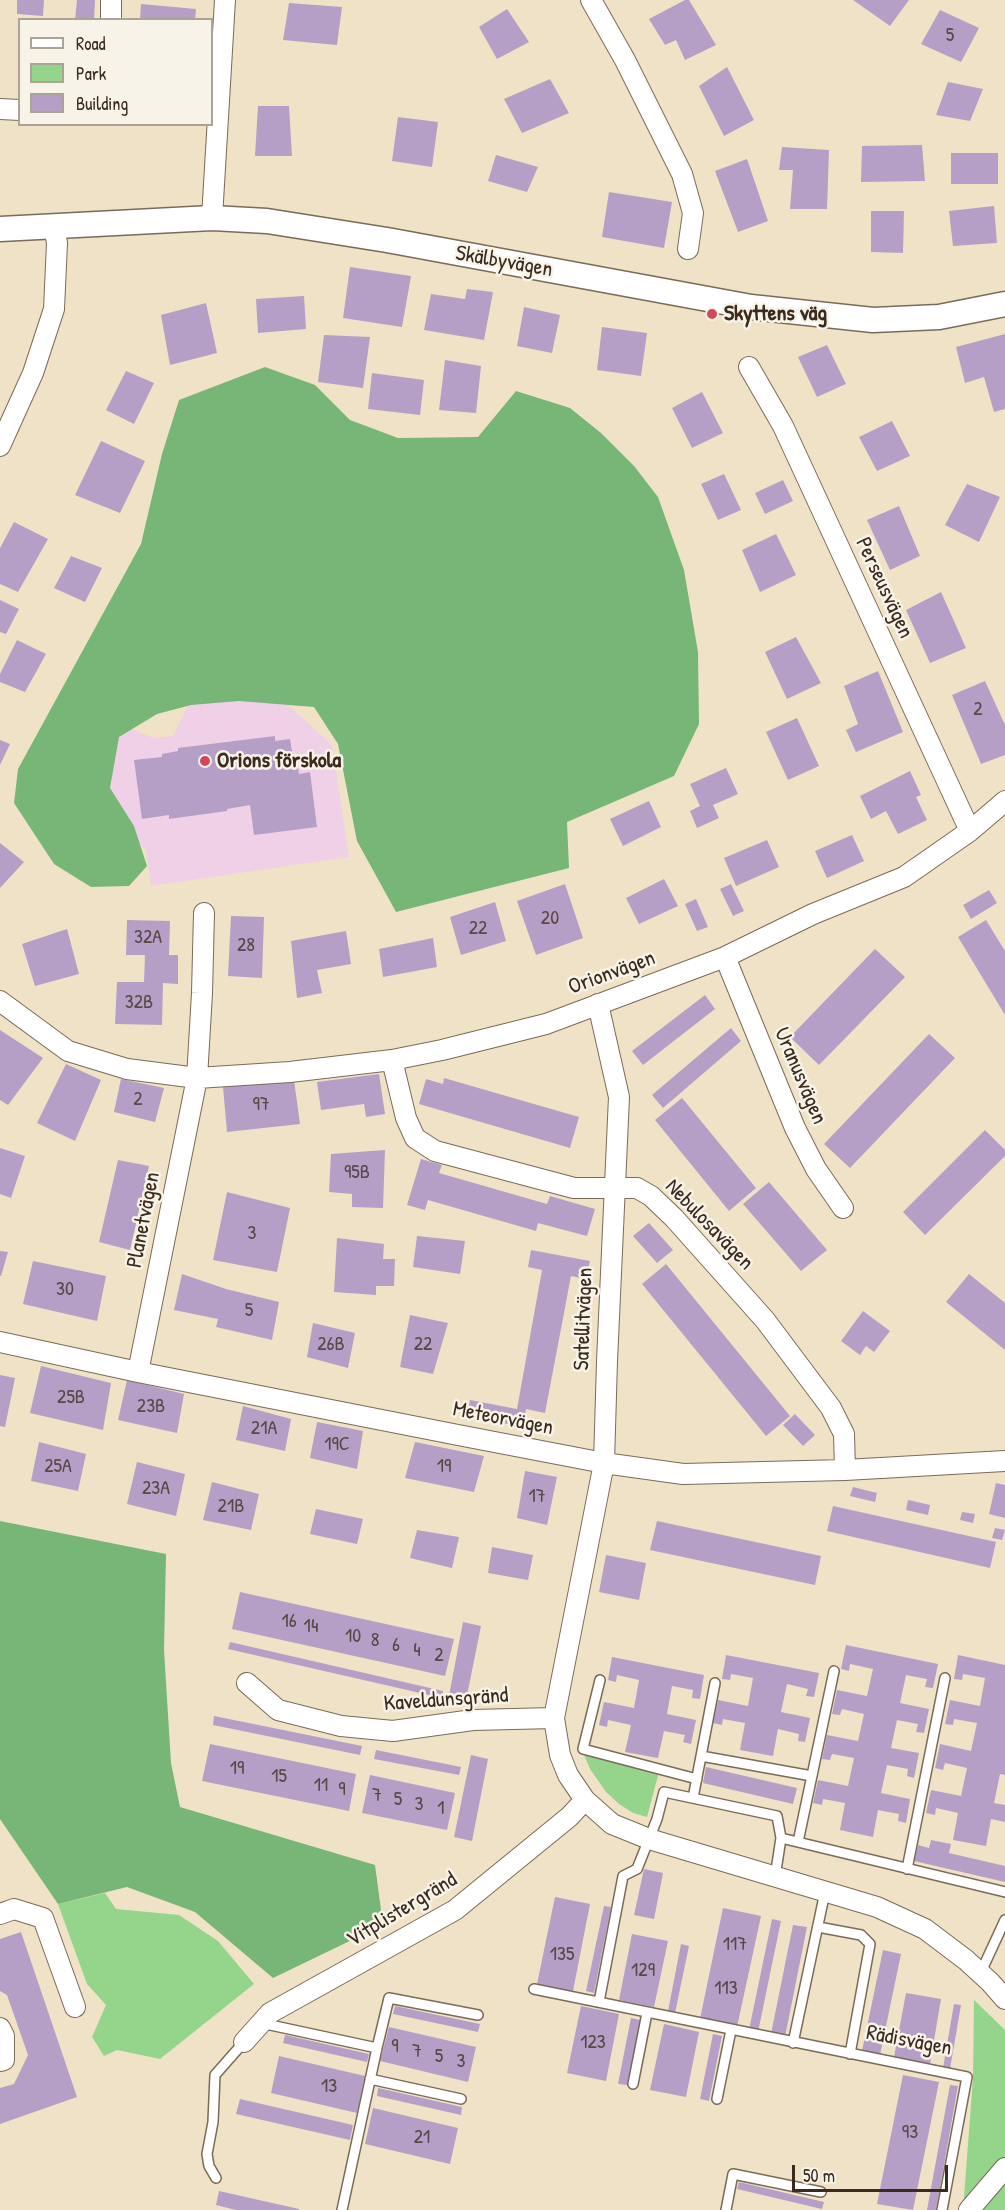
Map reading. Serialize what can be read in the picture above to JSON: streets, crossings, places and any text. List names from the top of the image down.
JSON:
{
  "streets": {
    "street": [
      "Skälbyvägen",
      "Perseusvägen",
      "Orionvägen",
      "Uranusvägen",
      "Planetvägen",
      "Nebulosavägen",
      "Satellitvägen",
      "Meteorvägen",
      "Kaveldunsgränd",
      "Vitplistergränd"
    ],
    "lane": ["Rädisvägen"]
  },
  "crossings": [
    ["Perseusvägen", "Orionvägen"],
    ["Orionvägen", "Uranusvägen"],
    ["Orionvägen", "Planetvägen"],
    ["Orionvägen", "Nebulosavägen"],
    ["Orionvägen", "Satellitvägen"],
    ["Planetvägen", "Meteorvägen"],
    ["Nebulosavägen", "Satellitvägen"],
    ["Nebulosavägen", "Meteorvägen"],
    ["Satellitvägen", "Meteorvägen"],
    ["Satellitvägen", "Kaveldunsgränd"]
  ],
  "places": ["Skyttens väg", "Orions förskola"],
  "house_numbers": [
    "5",
    "2",
    "20",
    "22",
    "32A",
    "28",
    "32B",
    "2",
    "97",
    "95B",
    "3",
    "30",
    "5",
    "26B",
    "22",
    "25B",
    "23B",
    "21A",
    "19C",
    "25A",
    "19",
    "23A",
    "17",
    "21B",
    "16",
    "14",
    "10",
    "8",
    "6",
    "4",
    "2",
    "19",
    "15",
    "11",
    "9",
    "7",
    "5",
    "3",
    "1",
    "117",
    "135",
    "129",
    "113",
    "123",
    "9",
    "7",
    "5",
    "3",
    "13",
    "93",
    "21"
  ],
  "legend": ["Road", "Park", "Building"],
  "scale_bar": "50 m"
}
